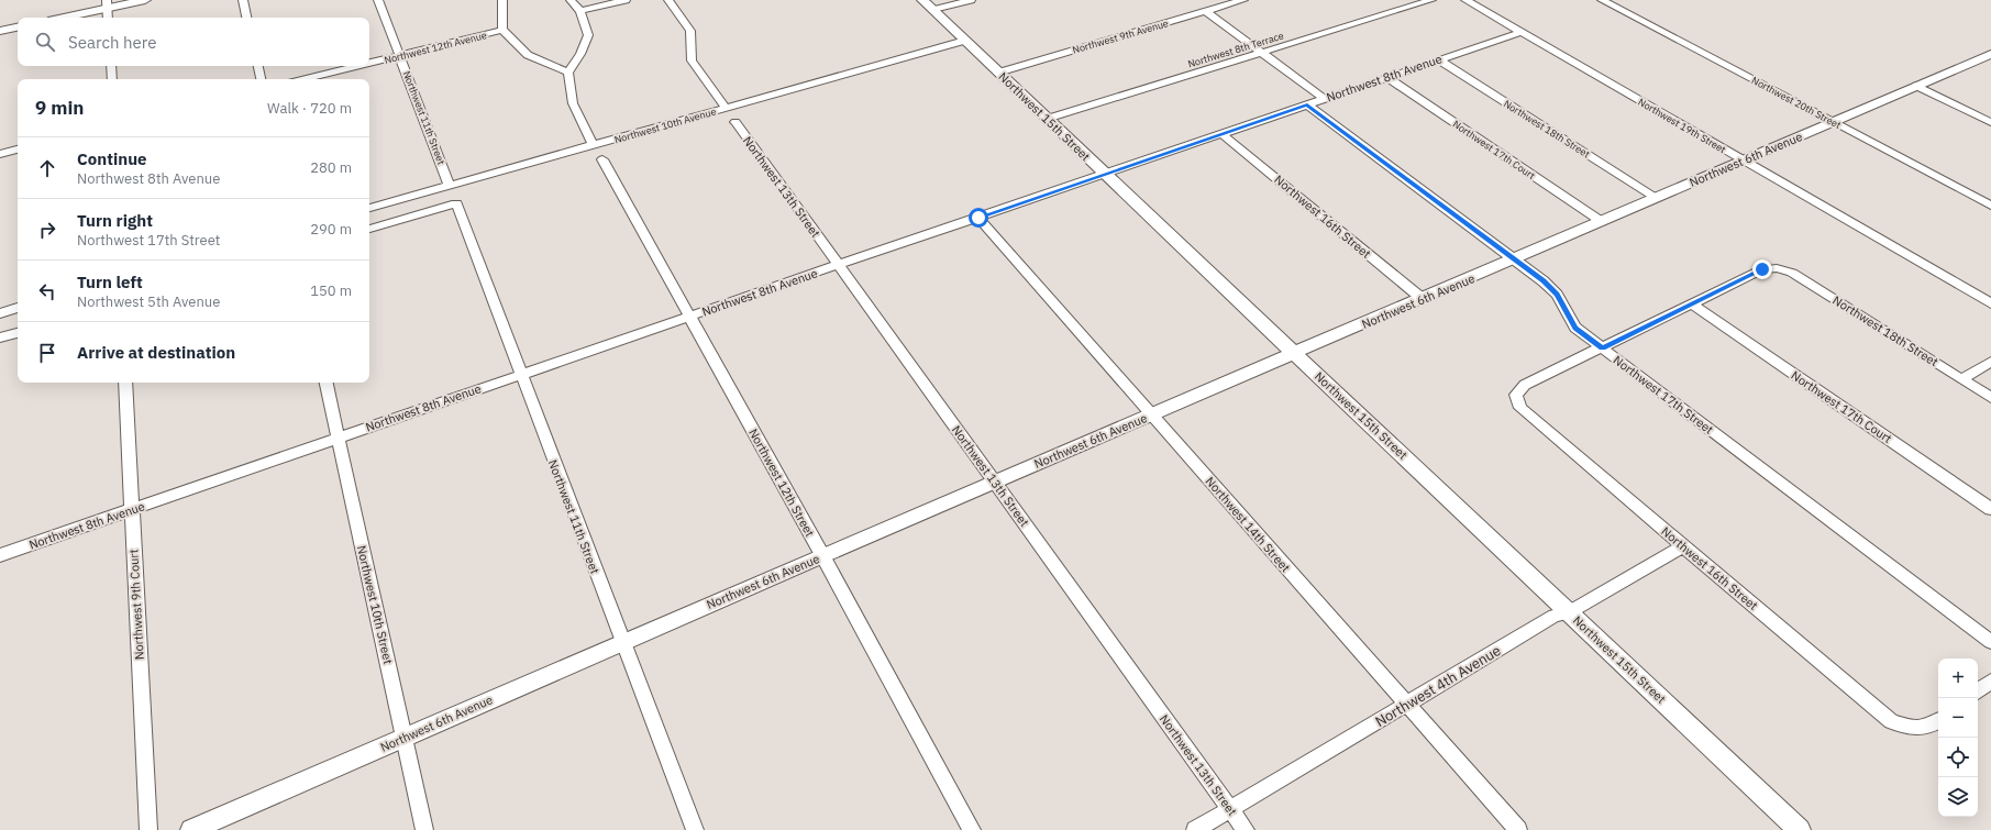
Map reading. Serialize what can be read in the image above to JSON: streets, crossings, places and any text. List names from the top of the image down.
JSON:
{
  "streets": {
    "street": [
      "Northwest 9th Avenue",
      "Northwest 12th Avenue",
      "Northwest 8th Terrace",
      "Northwest 8th Avenue",
      "Northwest 20th Street",
      "Northwest 15th Street",
      "Northwest 11th Street",
      "Northwest 10th Avenue",
      "Northwest 19th Street",
      "Northwest 18th Street",
      "Northwest 17th Court",
      "Northwest 6th Avenue",
      "Northwest 13th Street",
      "Northwest 16th Street",
      "Northwest 17th Street",
      "Northwest 12th Street",
      "Northwest 14th Street",
      "Northwest 9th Court",
      "Northwest 10th Street",
      "Northwest 4th Avenue"
    ]
  },
  "crossings": [
    ["Northwest 9th Avenue", "Northwest 15th Street"],
    ["Northwest 12th Avenue", "Northwest 11th Street"],
    ["Northwest 8th Terrace", "Northwest 15th Street"],
    ["Northwest 8th Avenue", "Northwest 15th Street"],
    ["Northwest 8th Avenue", "Northwest 11th Street"],
    ["Northwest 8th Avenue", "Northwest 19th Street"],
    ["Northwest 8th Avenue", "Northwest 18th Street"],
    ["Northwest 8th Avenue", "Northwest 17th Court"],
    ["Northwest 8th Avenue", "Northwest 13th Street"],
    ["Northwest 8th Avenue", "Northwest 16th Street"],
    ["Northwest 8th Avenue", "Northwest 17th Street"],
    ["Northwest 8th Avenue", "Northwest 12th Street"],
    ["Northwest 8th Avenue", "Northwest 14th Street"],
    ["Northwest 8th Avenue", "Northwest 9th Court"],
    ["Northwest 8th Avenue", "Northwest 10th Street"],
    ["Northwest 20th Street", "Northwest 6th Avenue"],
    ["Northwest 15th Street", "Northwest 10th Avenue"],
    ["Northwest 15th Street", "Northwest 6th Avenue"],
    ["Northwest 15th Street", "Northwest 4th Avenue"],
    ["Northwest 11th Street", "Northwest 10th Avenue"],
    ["Northwest 11th Street", "Northwest 6th Avenue"],
    ["Northwest 19th Street", "Northwest 6th Avenue"],
    ["Northwest 18th Street", "Northwest 17th Court"],
    ["Northwest 18th Street", "Northwest 6th Avenue"],
    ["Northwest 17th Court", "Northwest 6th Avenue"],
    ["Northwest 6th Avenue", "Northwest 13th Street"],
    ["Northwest 6th Avenue", "Northwest 16th Street"],
    ["Northwest 6th Avenue", "Northwest 17th Street"],
    ["Northwest 6th Avenue", "Northwest 12th Street"],
    ["Northwest 6th Avenue", "Northwest 14th Street"],
    ["Northwest 6th Avenue", "Northwest 10th Street"],
    ["Northwest 13th Street", "Northwest 4th Avenue"],
    ["Northwest 16th Street", "Northwest 17th Street"],
    ["Northwest 16th Street", "Northwest 4th Avenue"],
    ["Northwest 14th Street", "Northwest 4th Avenue"]
  ],
  "page": {
    "search": "Search here",
    "heading": ["9 min", "Walk · 720 m"],
    "list": [
      ["Continue", "Northwest 8th Avenue", "280 m"],
      ["Turn right", "Northwest 17th Street", "290 m"],
      ["Turn left", "Northwest 5th Avenue", "150 m"],
      "Arrive at destination"
    ],
    "map_buttons": ["+", "−"]
  }
}
